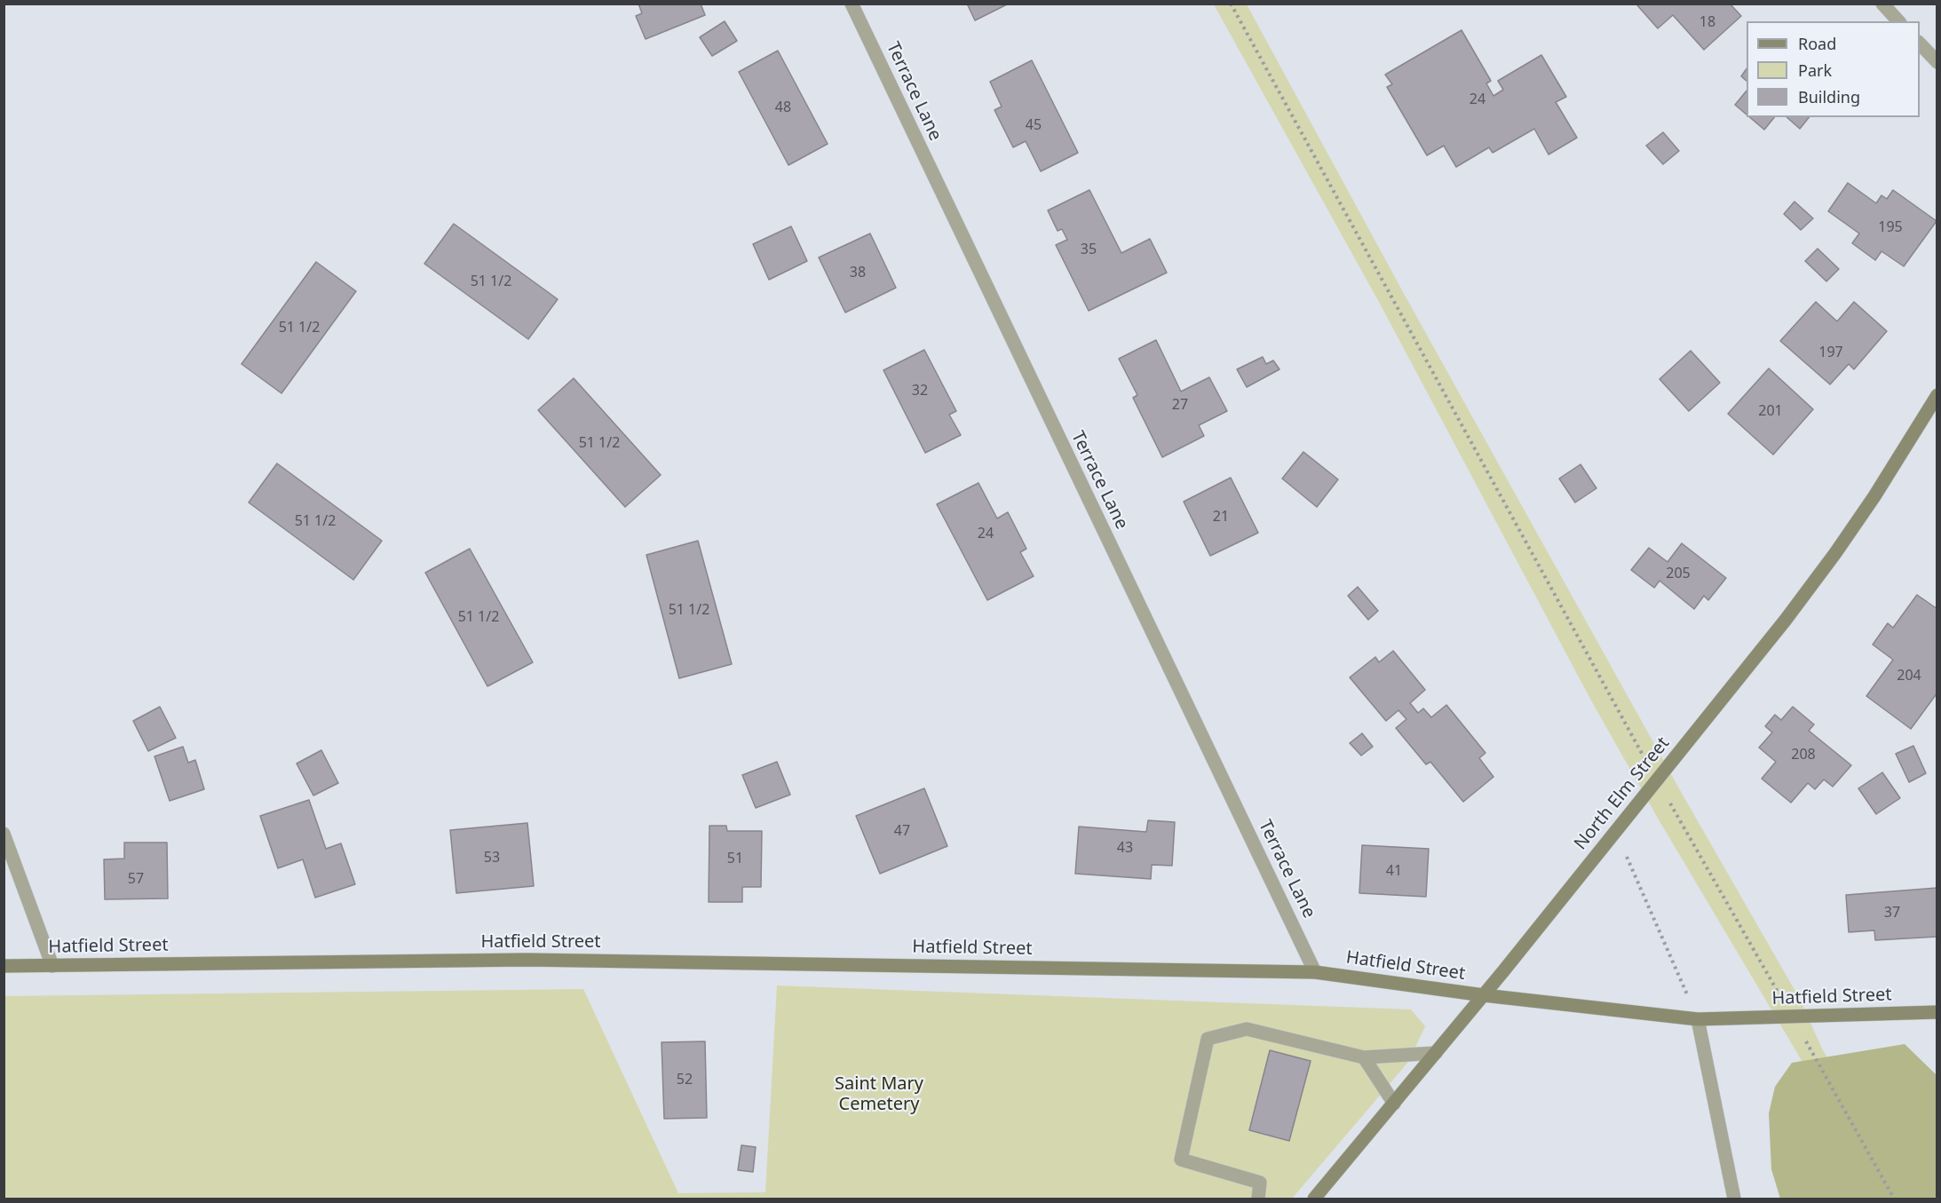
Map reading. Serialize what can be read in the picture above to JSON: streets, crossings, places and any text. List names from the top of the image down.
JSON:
{
  "streets": {
    "street": ["Terrace Lane", "North Elm Street", "Hatfield Street"]
  },
  "crossings": [
    ["Terrace Lane", "Hatfield Street"],
    ["North Elm Street", "Hatfield Street"]
  ],
  "parks": ["Saint Mary Cemetery"],
  "house_numbers": [
    "18",
    "24",
    "48",
    "45",
    "195",
    "35",
    "38",
    "51 1/2",
    "51 1/2",
    "197",
    "32",
    "27",
    "201",
    "51 1/2",
    "21",
    "51 1/2",
    "24",
    "205",
    "51 1/2",
    "51 1/2",
    "204",
    "208",
    "47",
    "43",
    "53",
    "51",
    "41",
    "57",
    "37",
    "52"
  ],
  "legend": ["Road", "Park", "Building"]
}
